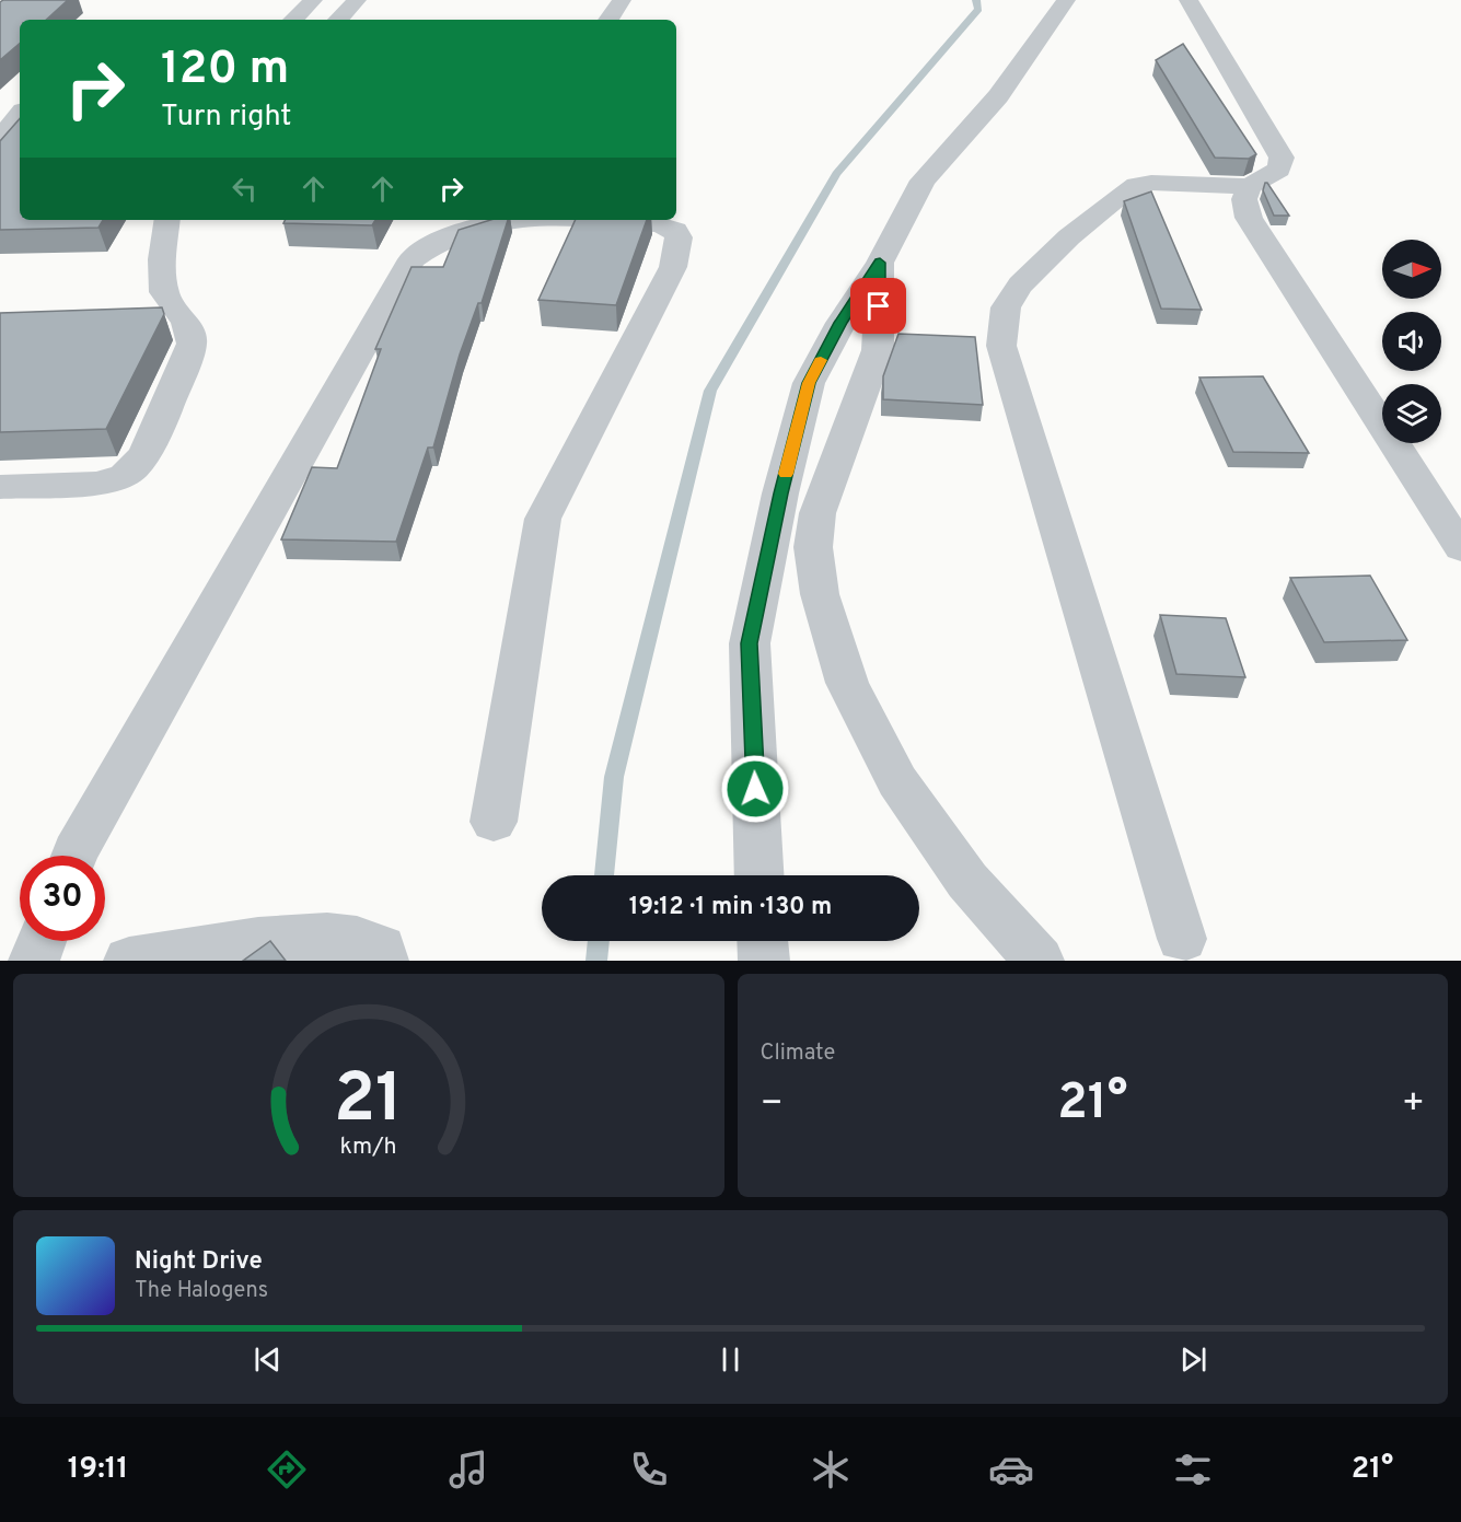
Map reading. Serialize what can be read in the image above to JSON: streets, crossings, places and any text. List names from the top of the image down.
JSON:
{
  "north": "right",
  "page": {
    "turn": ["120 m", "Turn right"],
    "limit": "30",
    "trip": "19:12 · 1 min · 130 m",
    "tile": "Climate",
    "heat": ["−", "21°", "+"],
    "song": ["Night Drive", "The Halogens"],
    "tabs": ["19:11", "21°"],
    "gauge": ["21", "km/h"]
  }
}
